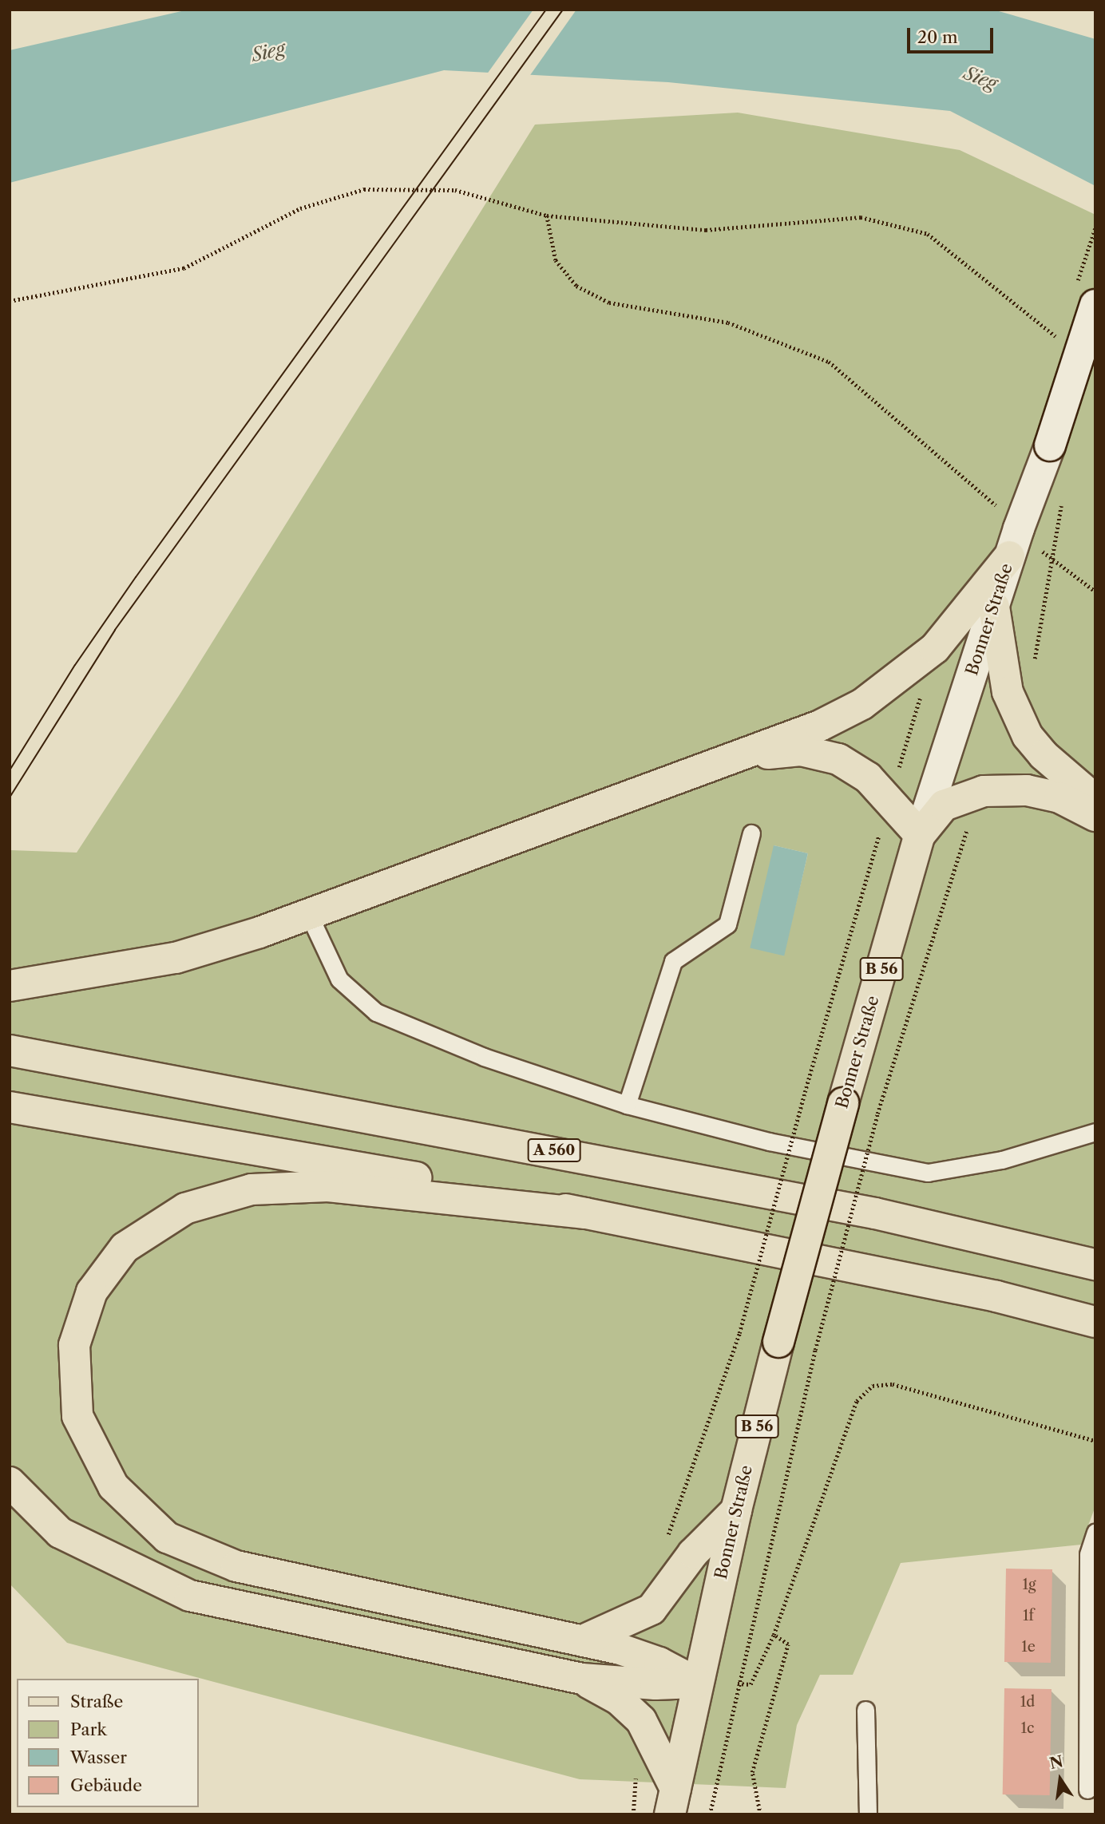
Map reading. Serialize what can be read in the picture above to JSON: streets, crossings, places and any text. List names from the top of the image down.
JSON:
{
  "streets": {
    "main road": ["Bonner Straße", "B 56", "A 560"]
  },
  "water": ["Sieg"],
  "house_numbers": [
    "1g",
    "1f",
    "1e",
    "1d",
    "1c"
  ],
  "legend": [
    "Straße",
    "Park",
    "Wasser",
    "Gebäude"
  ],
  "scale_bar": "20 m",
  "north": "top"
}
